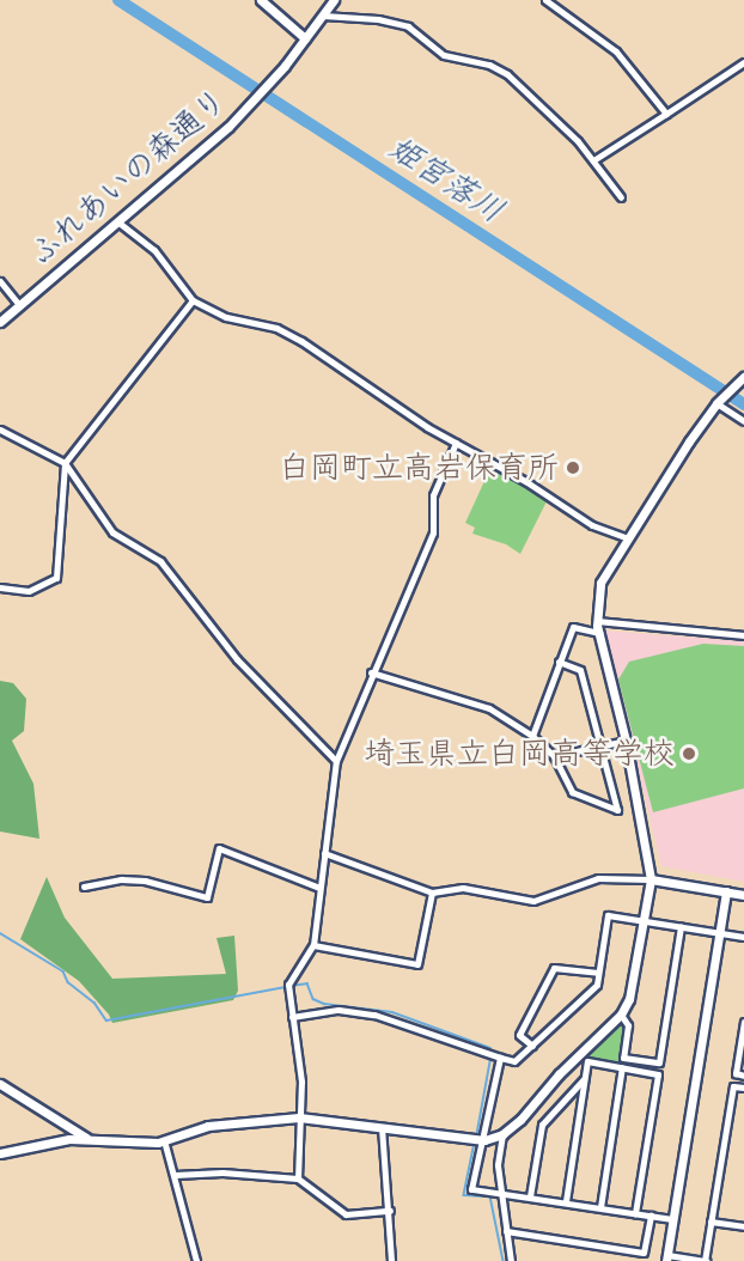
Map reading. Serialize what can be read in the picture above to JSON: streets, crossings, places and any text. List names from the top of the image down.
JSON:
{
  "streets": {
    "street": ["ふれあいの森通り"]
  },
  "water": ["姫宮落川"],
  "places": ["白岡町立高岩保育所", "埼玉県立白岡高等学校"]
}
